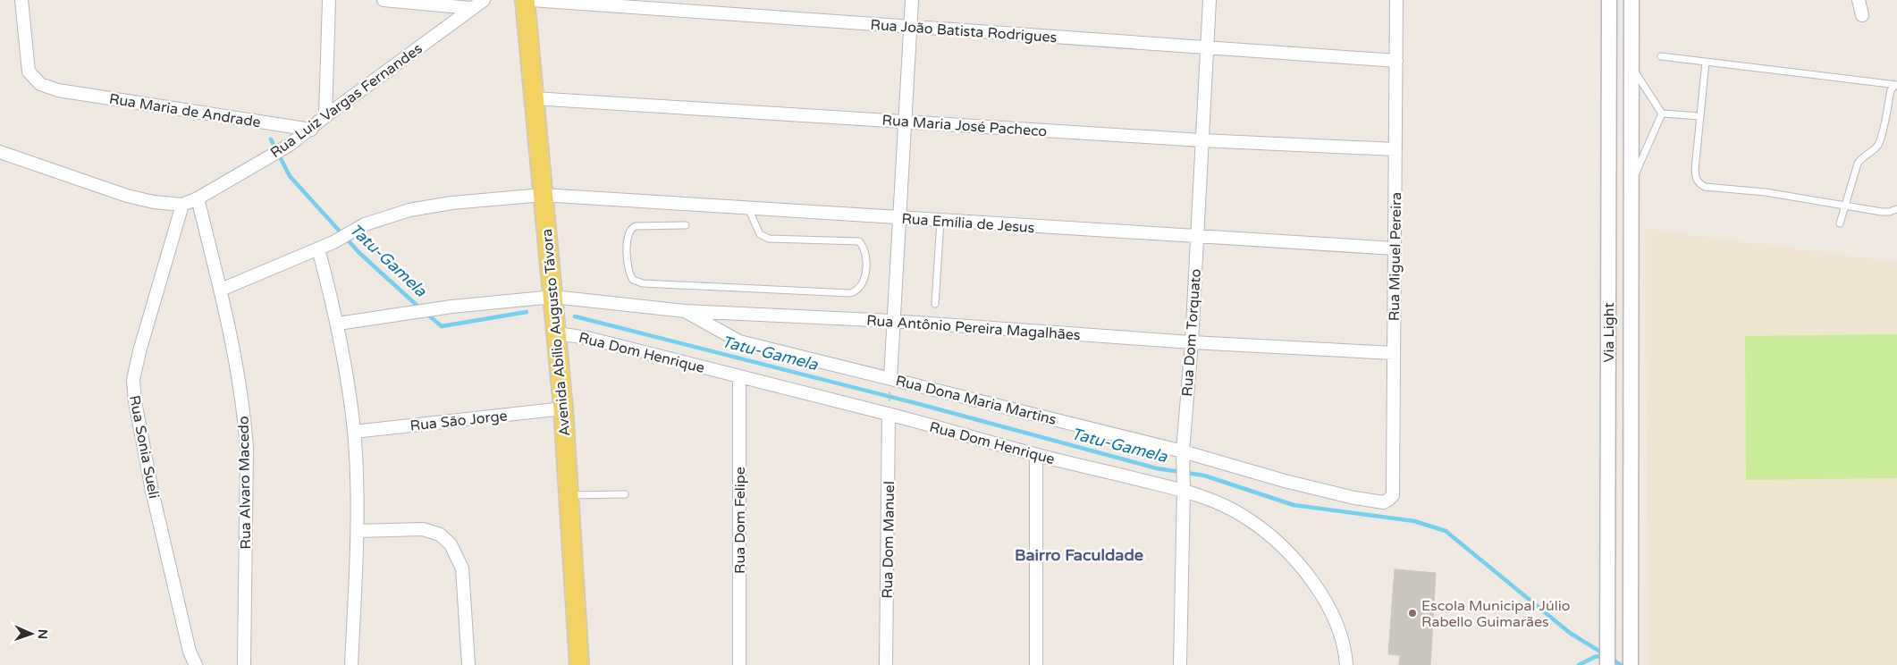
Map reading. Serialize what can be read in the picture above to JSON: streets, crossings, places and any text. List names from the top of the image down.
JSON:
{
  "streets": {
    "main road": ["Avenida Abílio Augusto Távora"],
    "street": [
      "Rua João Batista Rodrigues",
      "Rua Luiz Vargas Fernandes",
      "Rua Maria de Andrade",
      "Rua Maria José Pacheco",
      "Rua Emília de Jesus",
      "Rua Miguel Pereira",
      "Rua Antônio Pereira Magalhães",
      "Rua Dom Torquato",
      "Via Light",
      "Rua Dom Henrique",
      "Rua Dona Maria Martins",
      "Rua Sāo Jorge",
      "Rua Sonia Sueli",
      "Rua Alvaro Macedo",
      "Rua Dom Felipe",
      "Rua Dom Manuel"
    ]
  },
  "crossings": [
    ["Rua João Batista Rodrigues", "Rua Miguel Pereira"],
    ["Rua João Batista Rodrigues", "Rua Dom Torquato"],
    ["Rua Luiz Vargas Fernandes", "Rua Maria de Andrade"],
    ["Rua Luiz Vargas Fernandes", "Rua Sonia Sueli"],
    ["Rua Luiz Vargas Fernandes", "Rua Alvaro Macedo"],
    ["Rua Maria José Pacheco", "Rua Miguel Pereira"],
    ["Rua Maria José Pacheco", "Avenida Abílio Augusto Távora"],
    ["Rua Maria José Pacheco", "Rua Dom Torquato"],
    ["Rua Emília de Jesus", "Rua Miguel Pereira"],
    ["Rua Emília de Jesus", "Avenida Abílio Augusto Távora"],
    ["Rua Emília de Jesus", "Rua Dom Torquato"],
    ["Rua Emília de Jesus", "Rua Alvaro Macedo"],
    ["Rua Miguel Pereira", "Rua Antônio Pereira Magalhães"],
    ["Rua Miguel Pereira", "Rua Dona Maria Martins"],
    ["Rua Antônio Pereira Magalhães", "Avenida Abílio Augusto Távora"],
    ["Rua Antônio Pereira Magalhães", "Rua Dom Torquato"],
    ["Rua Antônio Pereira Magalhães", "Rua Dona Maria Martins"],
    ["Avenida Abílio Augusto Távora", "Rua Dom Henrique"],
    ["Avenida Abílio Augusto Távora", "Rua Sāo Jorge"],
    ["Rua Dom Torquato", "Rua Dom Henrique"],
    ["Rua Dom Torquato", "Rua Dona Maria Martins"],
    ["Rua Dom Henrique", "Rua Dom Felipe"],
    ["Rua Dom Henrique", "Rua Dom Manuel"]
  ],
  "districts": ["Bairro Faculdade"],
  "water": ["Tatu-Gamela"],
  "places": ["Escola Municipal Júlio Rabello Guimarães"],
  "north": "right"
}
